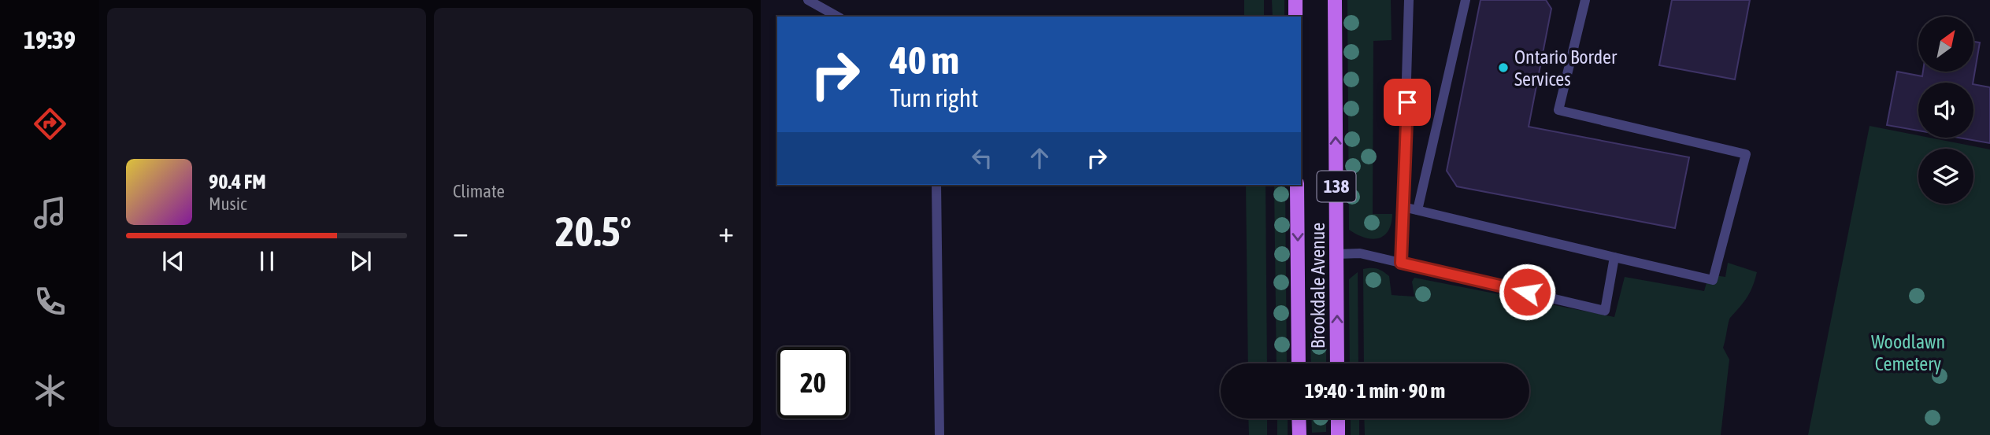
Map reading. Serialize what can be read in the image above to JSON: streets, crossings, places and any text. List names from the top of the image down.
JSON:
{
  "streets": {
    "main road": ["138", "Brookdale Avenue"]
  },
  "parks": ["Woodlawn Cemetery"],
  "places": ["Ontario Border Services"],
  "north": "top right",
  "page": {
    "tabs": "19:39",
    "tile": "Climate",
    "turn": ["40 m", "Turn right"],
    "song": ["90.4 FM", "Music"],
    "heat": ["−", "20.5°", "+"],
    "limit": "20",
    "trip": "19:40 · 1 min · 90 m"
  }
}
